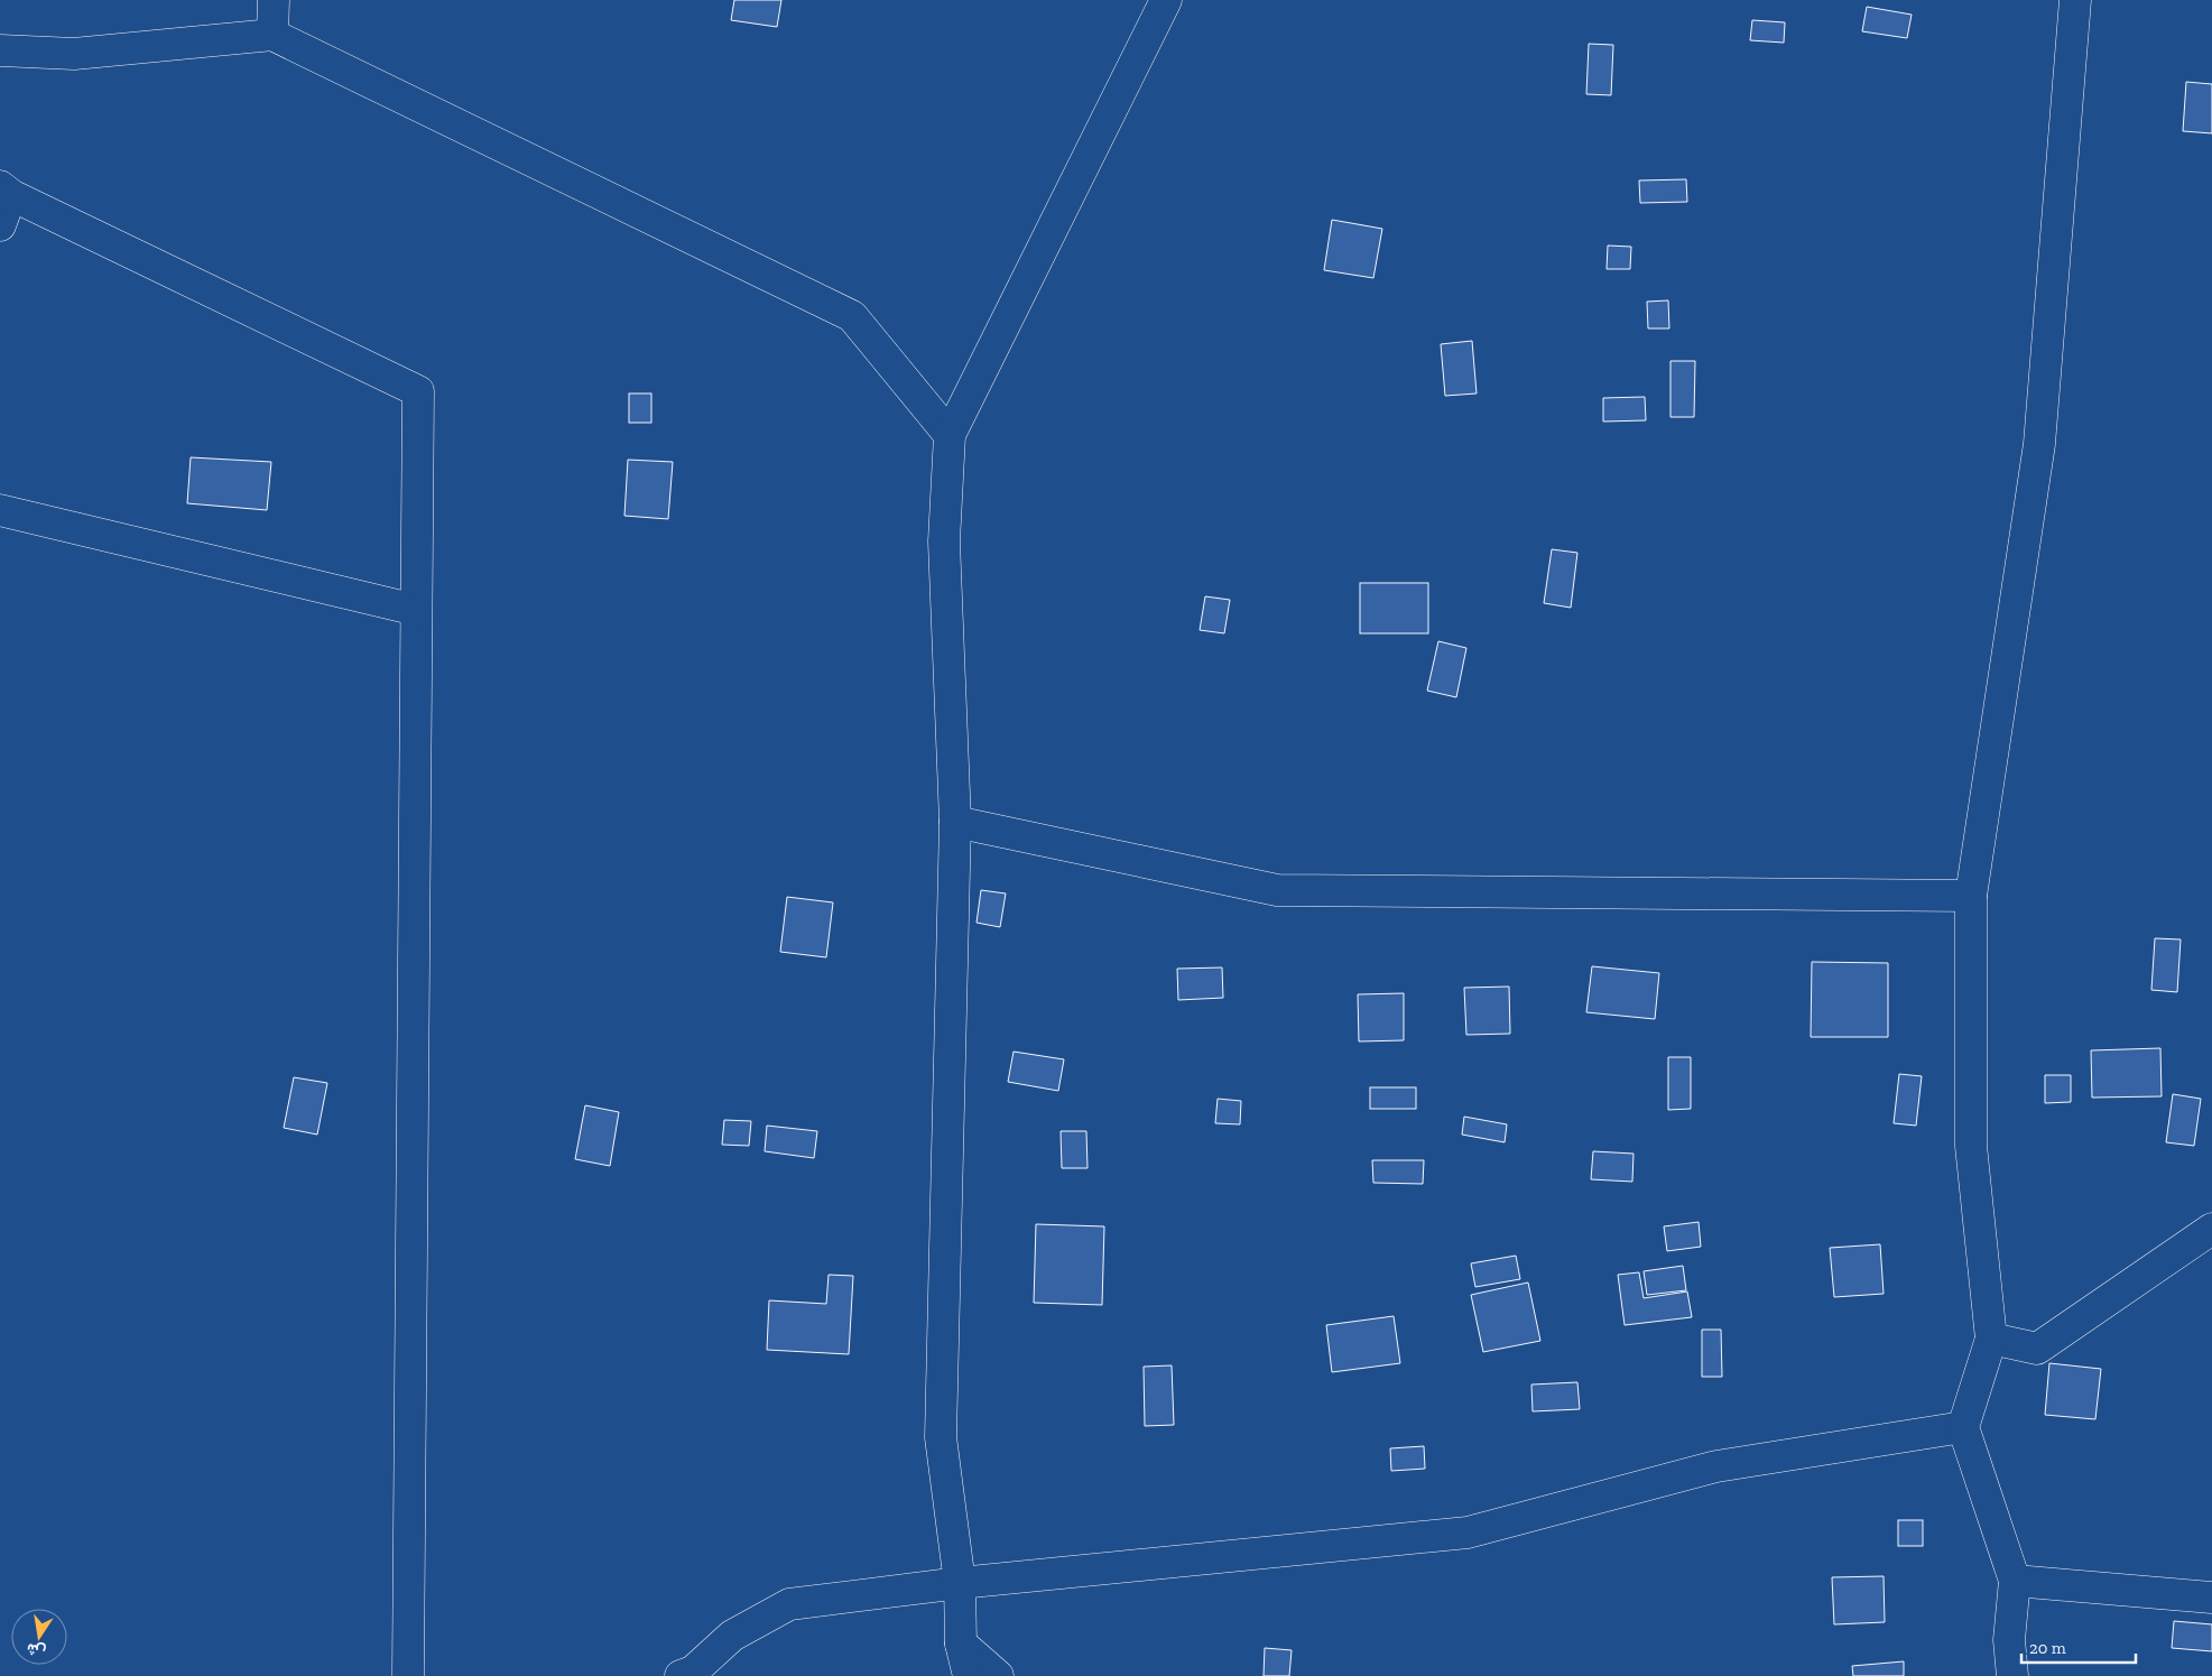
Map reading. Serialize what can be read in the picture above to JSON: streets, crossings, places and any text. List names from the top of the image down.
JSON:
{
  "scale_bar": "20 m",
  "north": "bottom"
}
